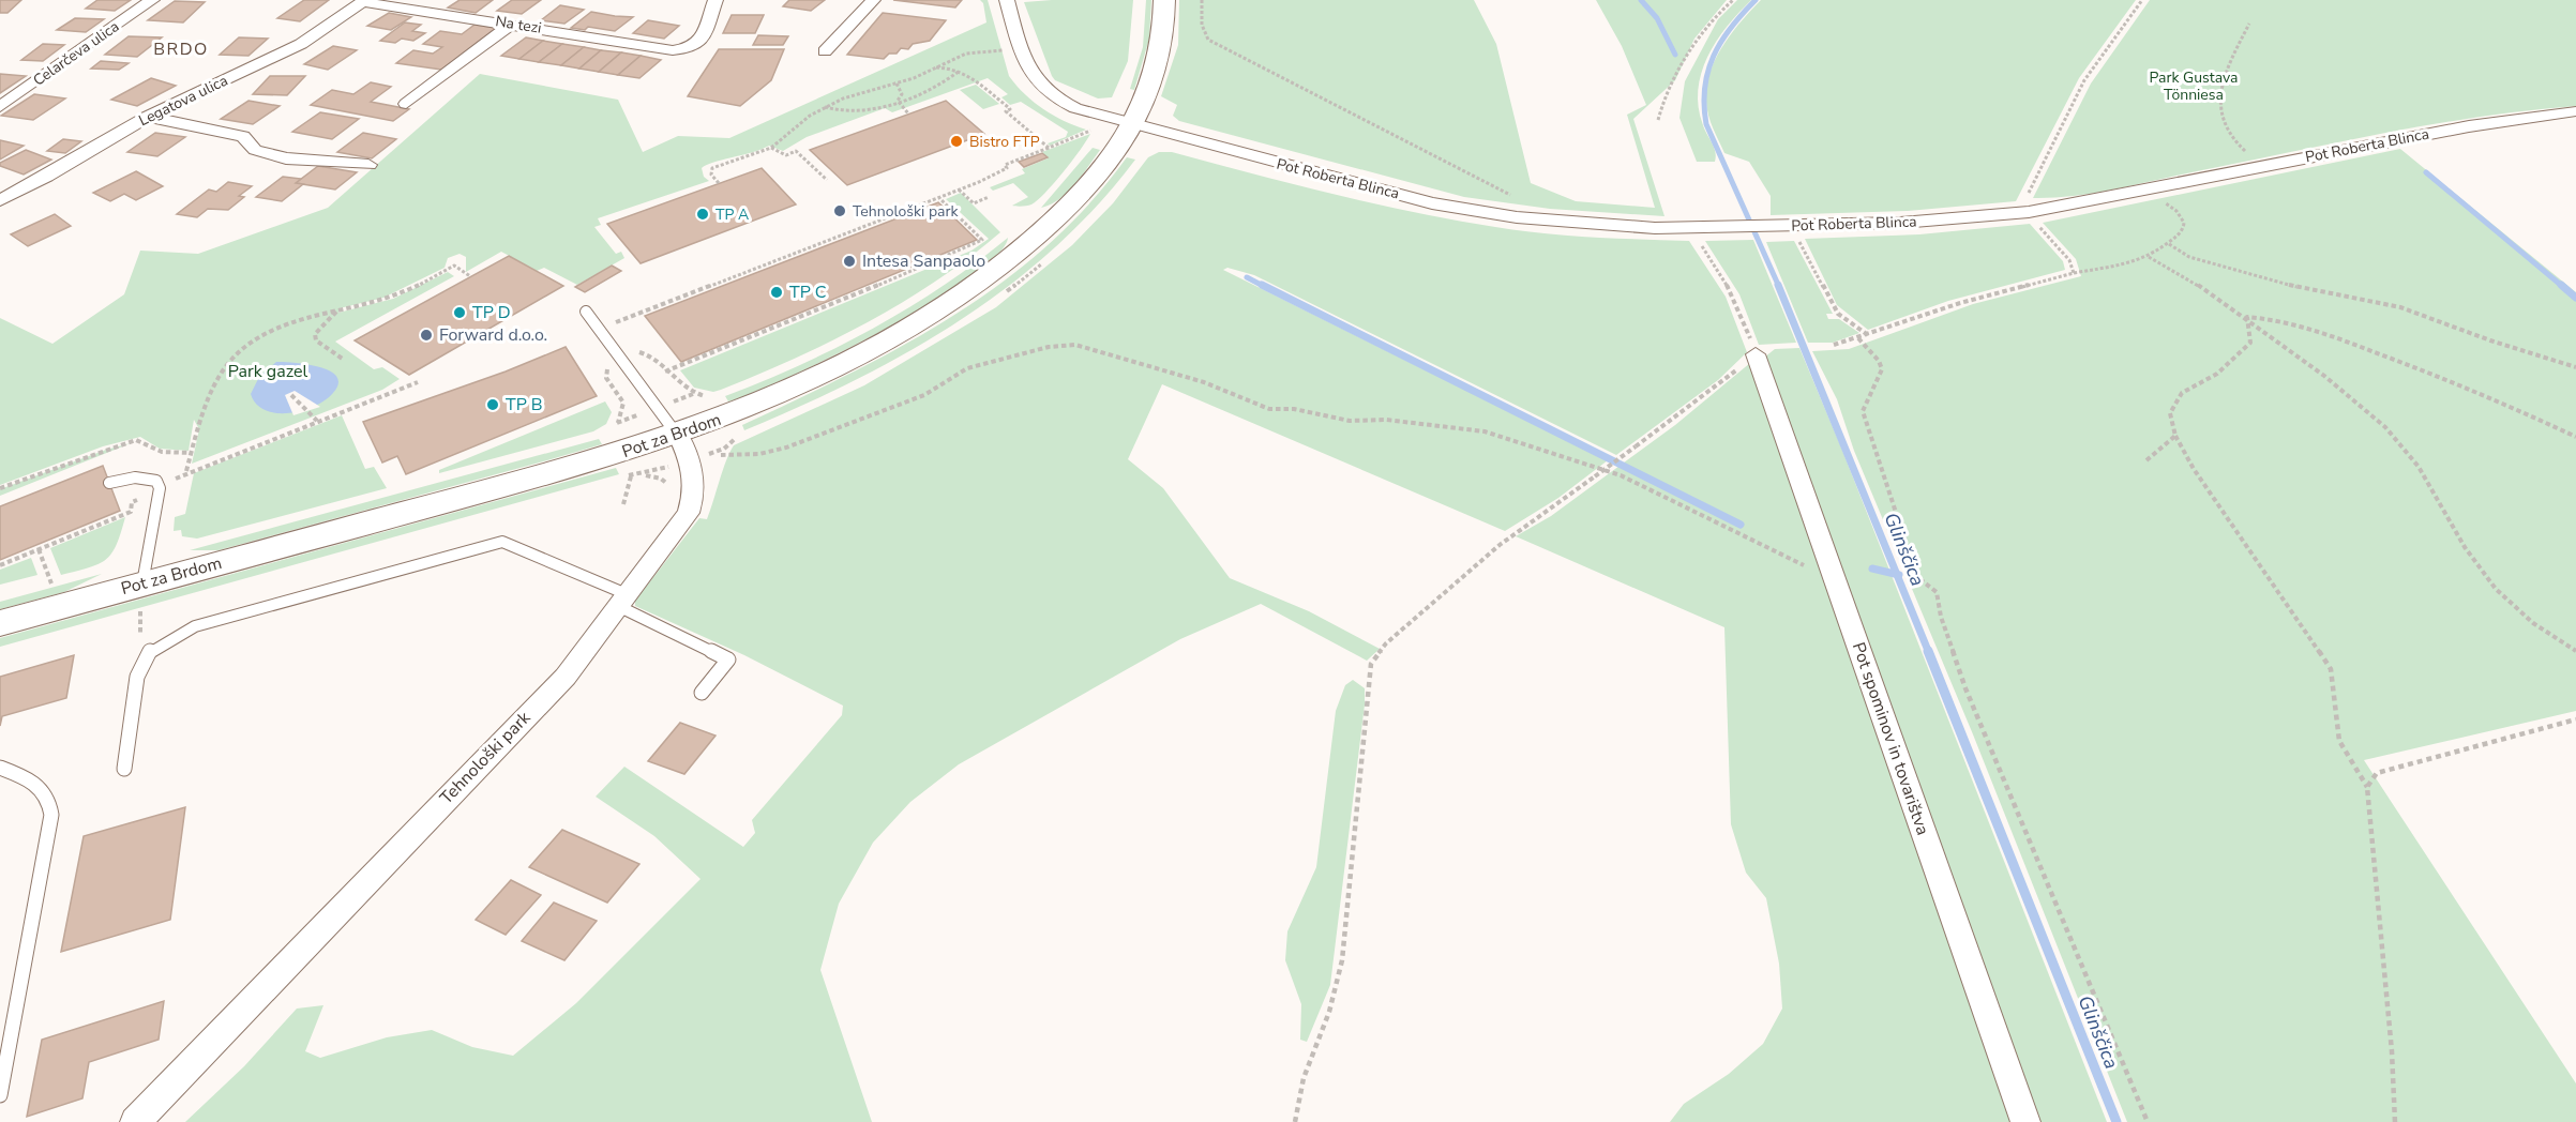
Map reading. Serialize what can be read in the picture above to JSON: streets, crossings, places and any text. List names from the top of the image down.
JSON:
{
  "streets": {
    "main road": ["Pot za Brdom"],
    "street": [
      "Na tezi",
      "Celarčeva ulica",
      "Legatova ulica",
      "Pot Roberta Blinca",
      "Pot spominov in tovarištva",
      "Tehnološki park"
    ]
  },
  "crossings": [
    ["Na tezi", "Legatova ulica"],
    ["Pot Roberta Blinca", "Pot za Brdom"],
    ["Pot za Brdom", "Tehnološki park"]
  ],
  "districts": ["BRDO"],
  "water": ["Glinščica"],
  "parks": ["Park Gustava Tönniesa", "Park gazel"],
  "places": [
    "Bistro FTP",
    "Tehnološki park",
    "TP A",
    "Intesa Sanpaolo",
    "TP C",
    "TP D",
    "Forward d.o.o.",
    "TP B"
  ]
}
